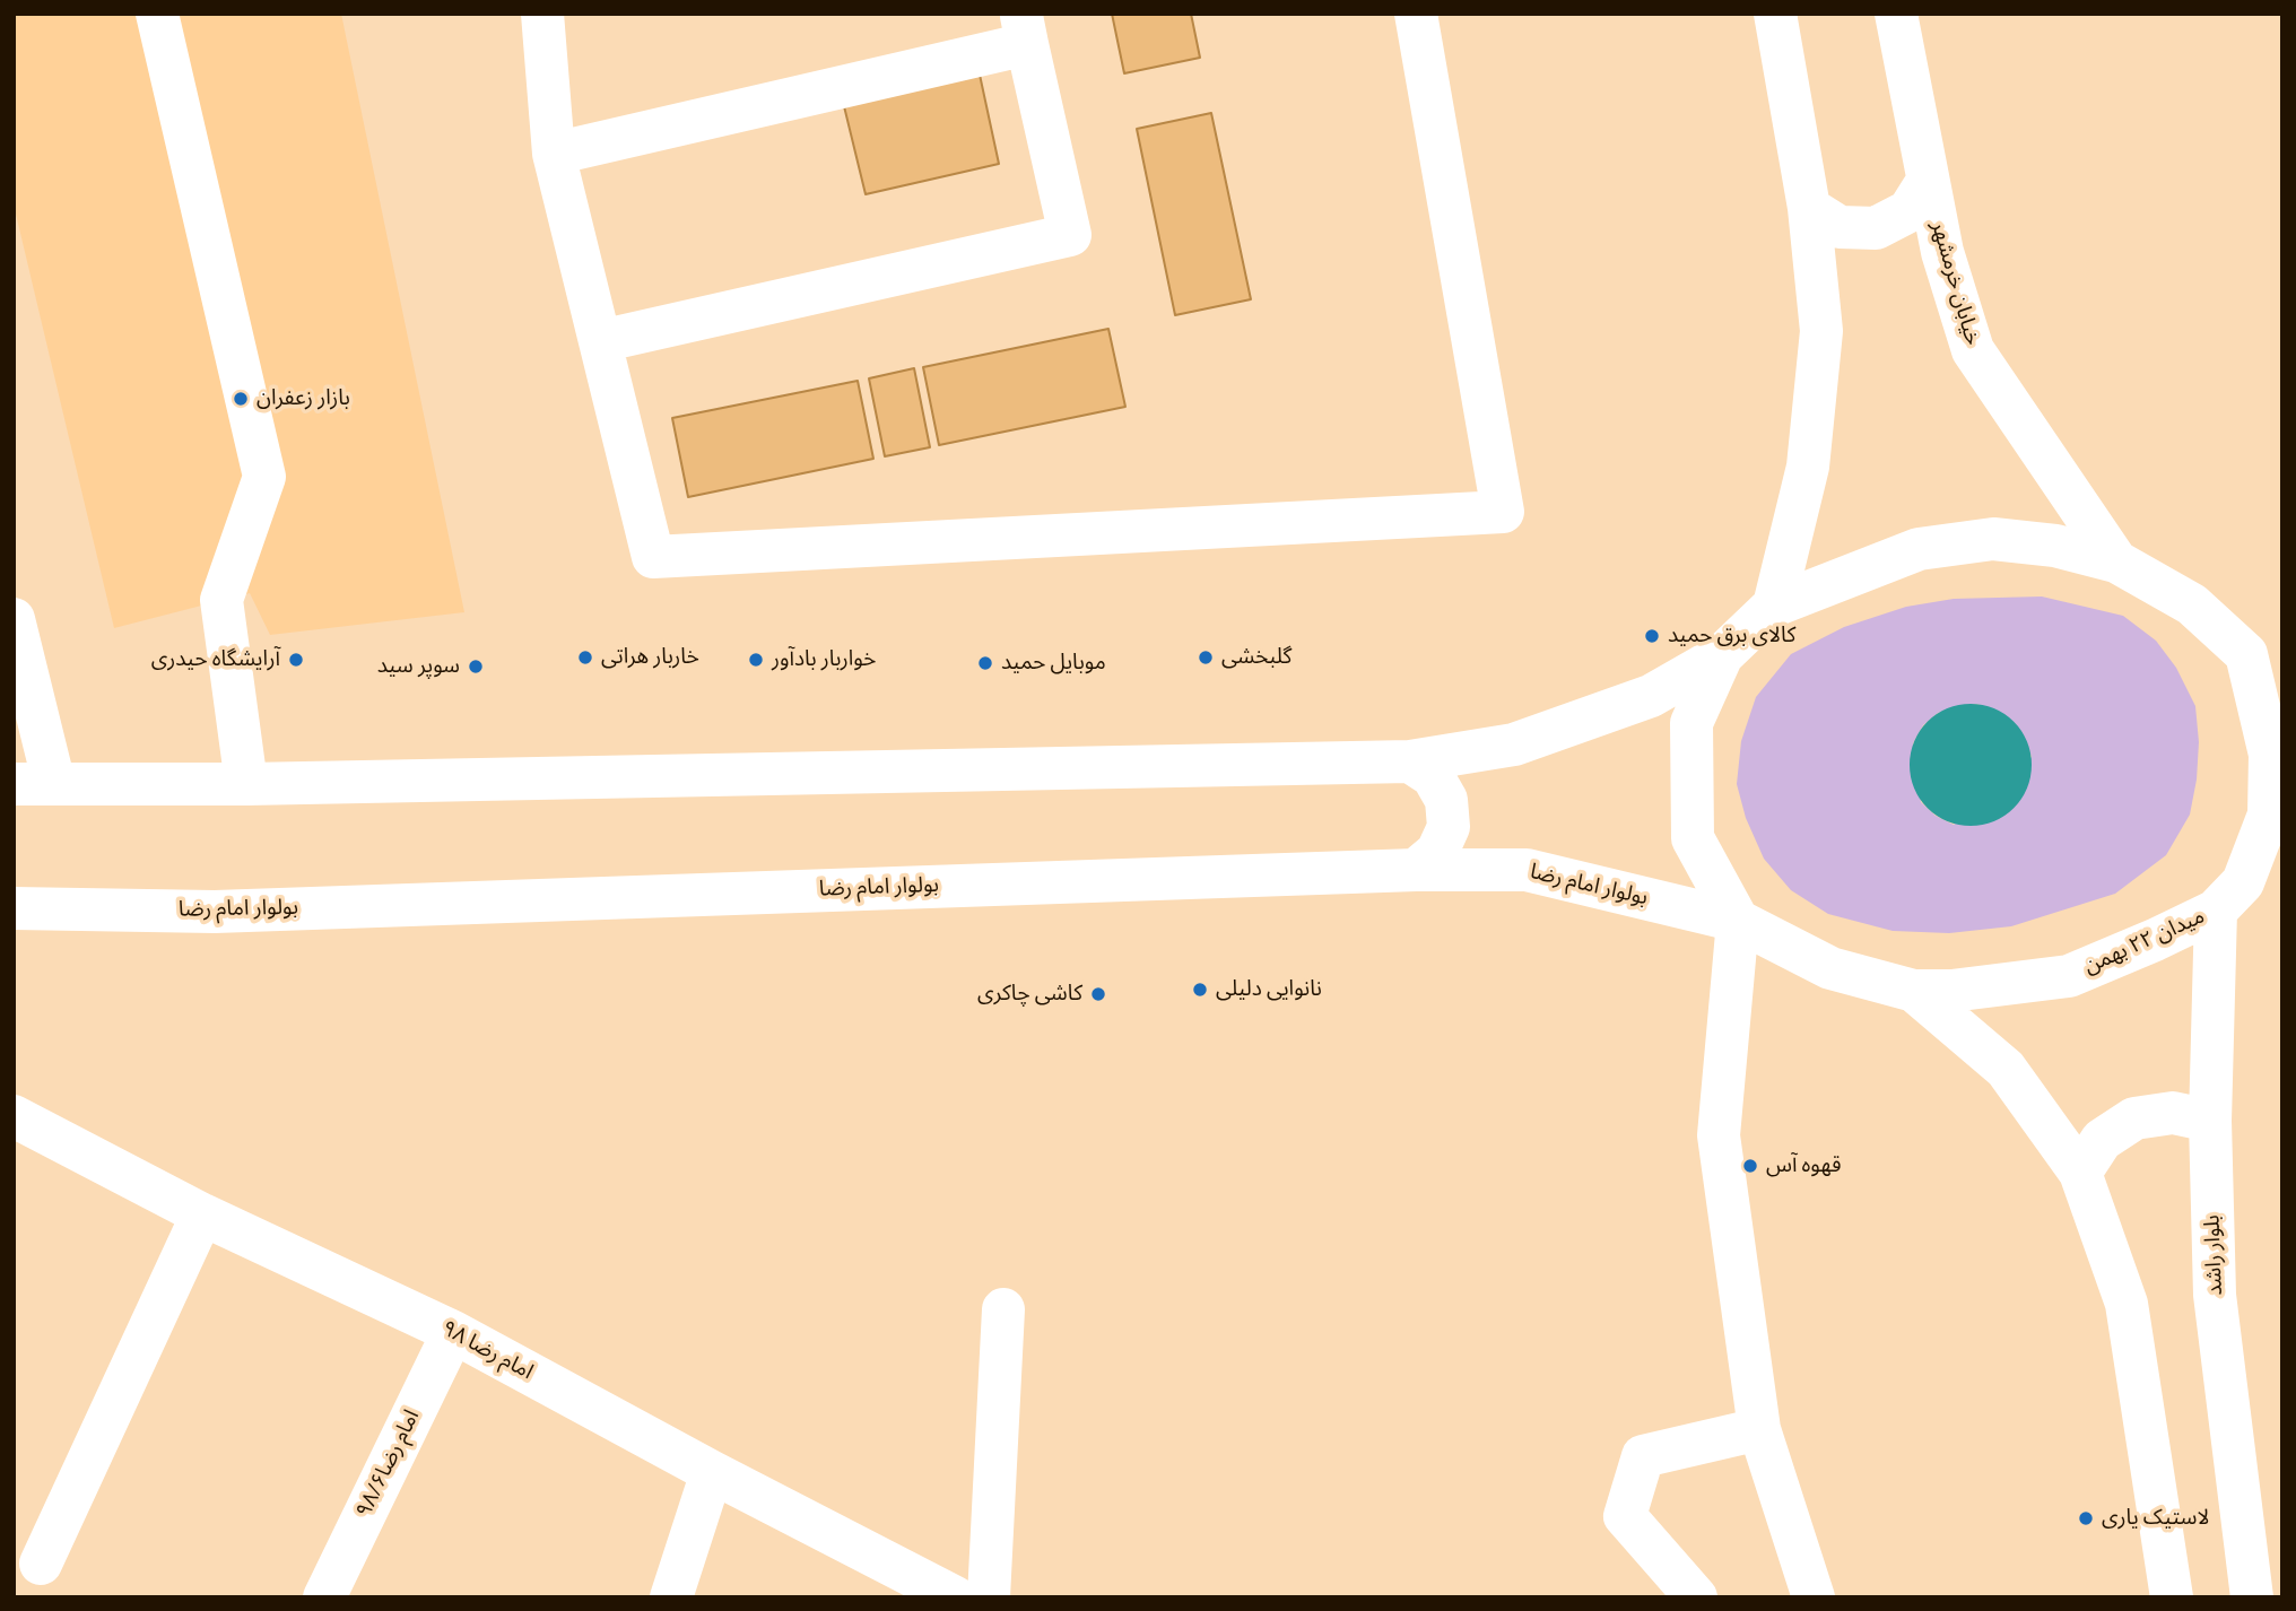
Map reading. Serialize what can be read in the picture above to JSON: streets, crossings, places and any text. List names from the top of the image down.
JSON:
{
  "streets": {
    "main road": [
      "خیابان خرمشهر",
      "بولوار امام رضا",
      "میدان ۲۲ بهمن",
      "بلوار راشد",
      "امام رضا ۹۸",
      "امام رضا۹۸/۶"
    ]
  },
  "crossings": [
    ["بولوار امام رضا", "میدان ۲۲ بهمن"],
    ["میدان ۲۲ بهمن", "بلوار راشد"],
    ["امام رضا ۹۸", "امام رضا۹۸/۶"]
  ],
  "places": [
    "بازار زعفران",
    "کالای برق حمید",
    "خاربار هراتی",
    "گلبخشی",
    "آرایشگاه حیدری",
    "خواربار بادآور",
    "موبایل حمید",
    "سوپر سید",
    "نانوایی دلیلی",
    "کاشی چاکری",
    "قهوه آس",
    "لاستیک یاری"
  ]
}
